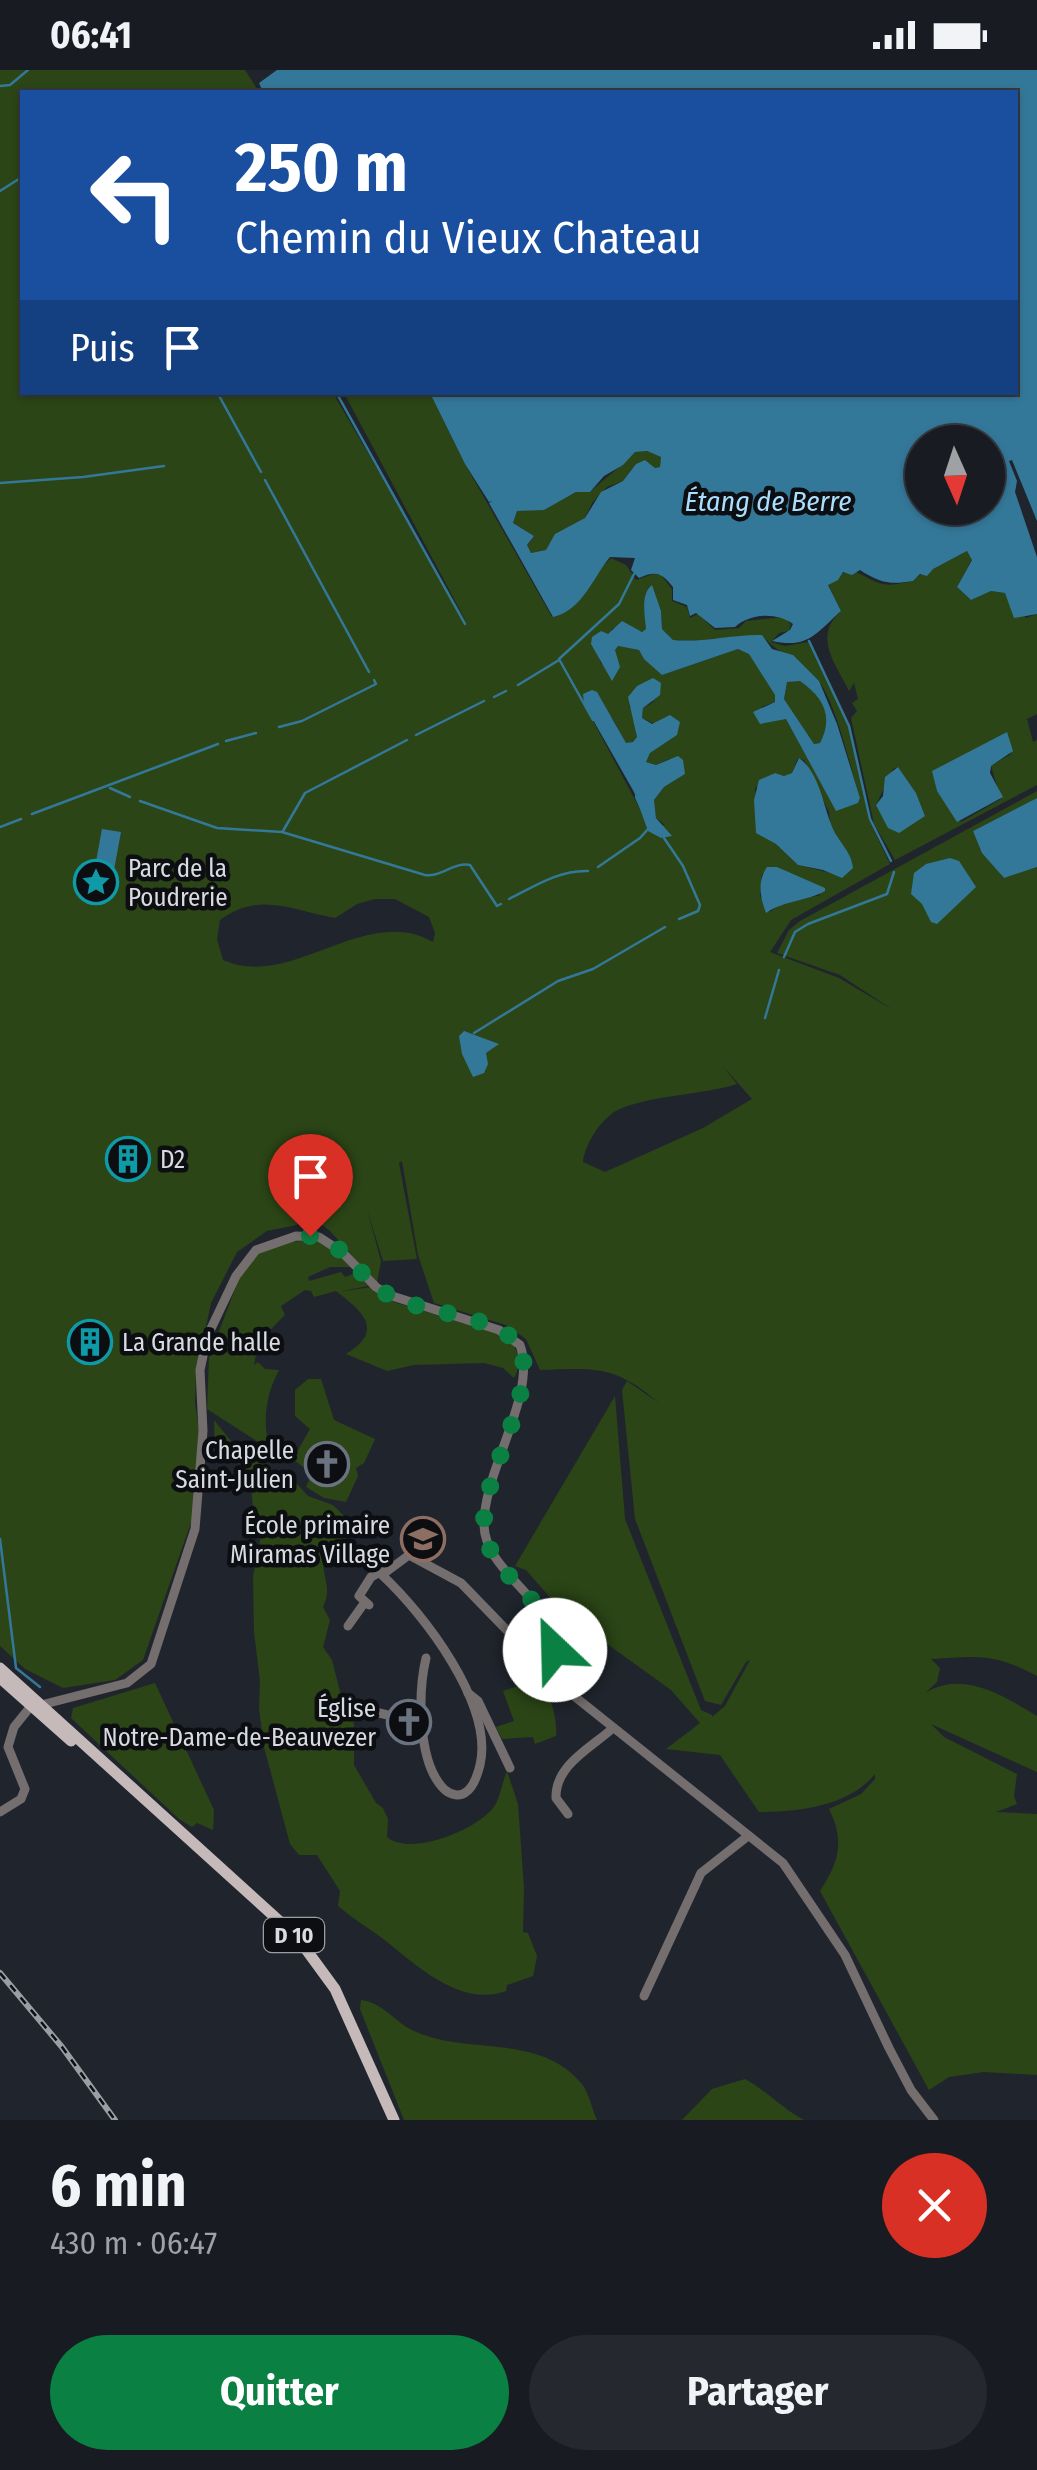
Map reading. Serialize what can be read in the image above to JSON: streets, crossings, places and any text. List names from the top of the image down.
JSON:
{
  "streets": {
    "main road": ["D 10"]
  },
  "water": ["Étang de Berre"],
  "places": {
    "place": ["Parc de la Poudrerie"],
    "building": ["D2", "La Grande halle"],
    "church": ["Chapelle Saint-Julien", "Église Notre-Dame-de-Beauvezer"],
    "school or university": ["École primaire Miramas Village"]
  },
  "north": "bottom",
  "page": {
    "status": "06:41",
    "turn": ["250 m", "Chemin du Vieux Chateau"],
    "then": "Puis",
    "heading": ["6 min", "430 m · 06:47"],
    "buttons": ["Quitter", "Partager"]
  }
}
